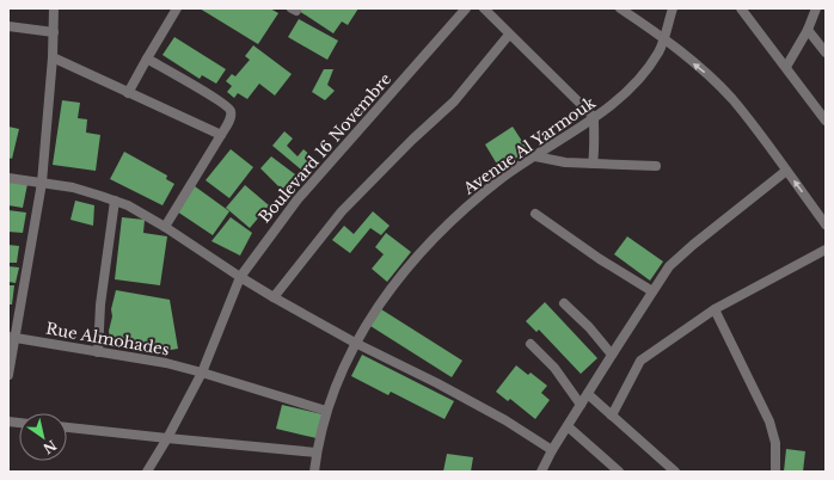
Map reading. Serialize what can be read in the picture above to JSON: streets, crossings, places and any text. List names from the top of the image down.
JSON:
{
  "streets": {
    "street": ["Avenue Al Yarmouk", "Boulevard 16 Novembre", "Rue Almohades"]
  },
  "crossings": [
    ["Avenue Al Yarmouk", "Rue Almohades"],
    ["Boulevard 16 Novembre", "Rue Almohades"]
  ],
  "north": "bottom right"
}
